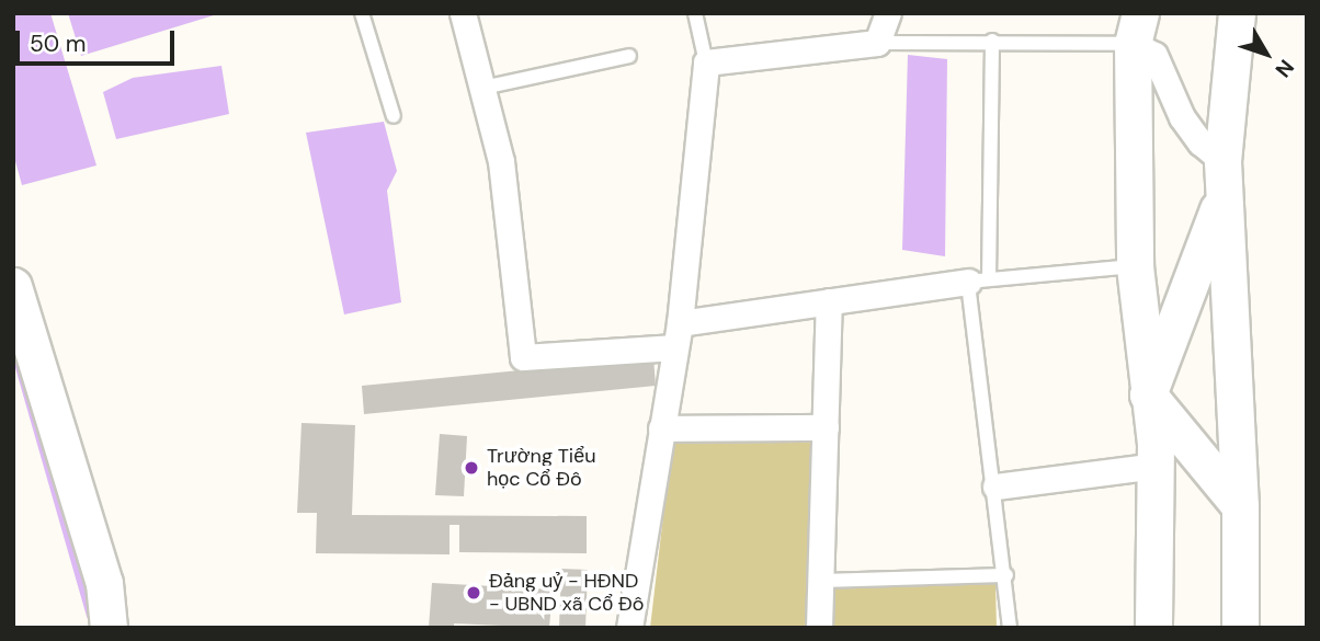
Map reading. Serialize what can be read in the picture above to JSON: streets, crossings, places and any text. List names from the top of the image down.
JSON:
{
  "places": ["Trường Tiểu học Cổ Đô", "Đảng uỷ - HĐND - UBND xã Cổ Đô"],
  "scale_bar": "50 m",
  "north": "bottom right"
}
